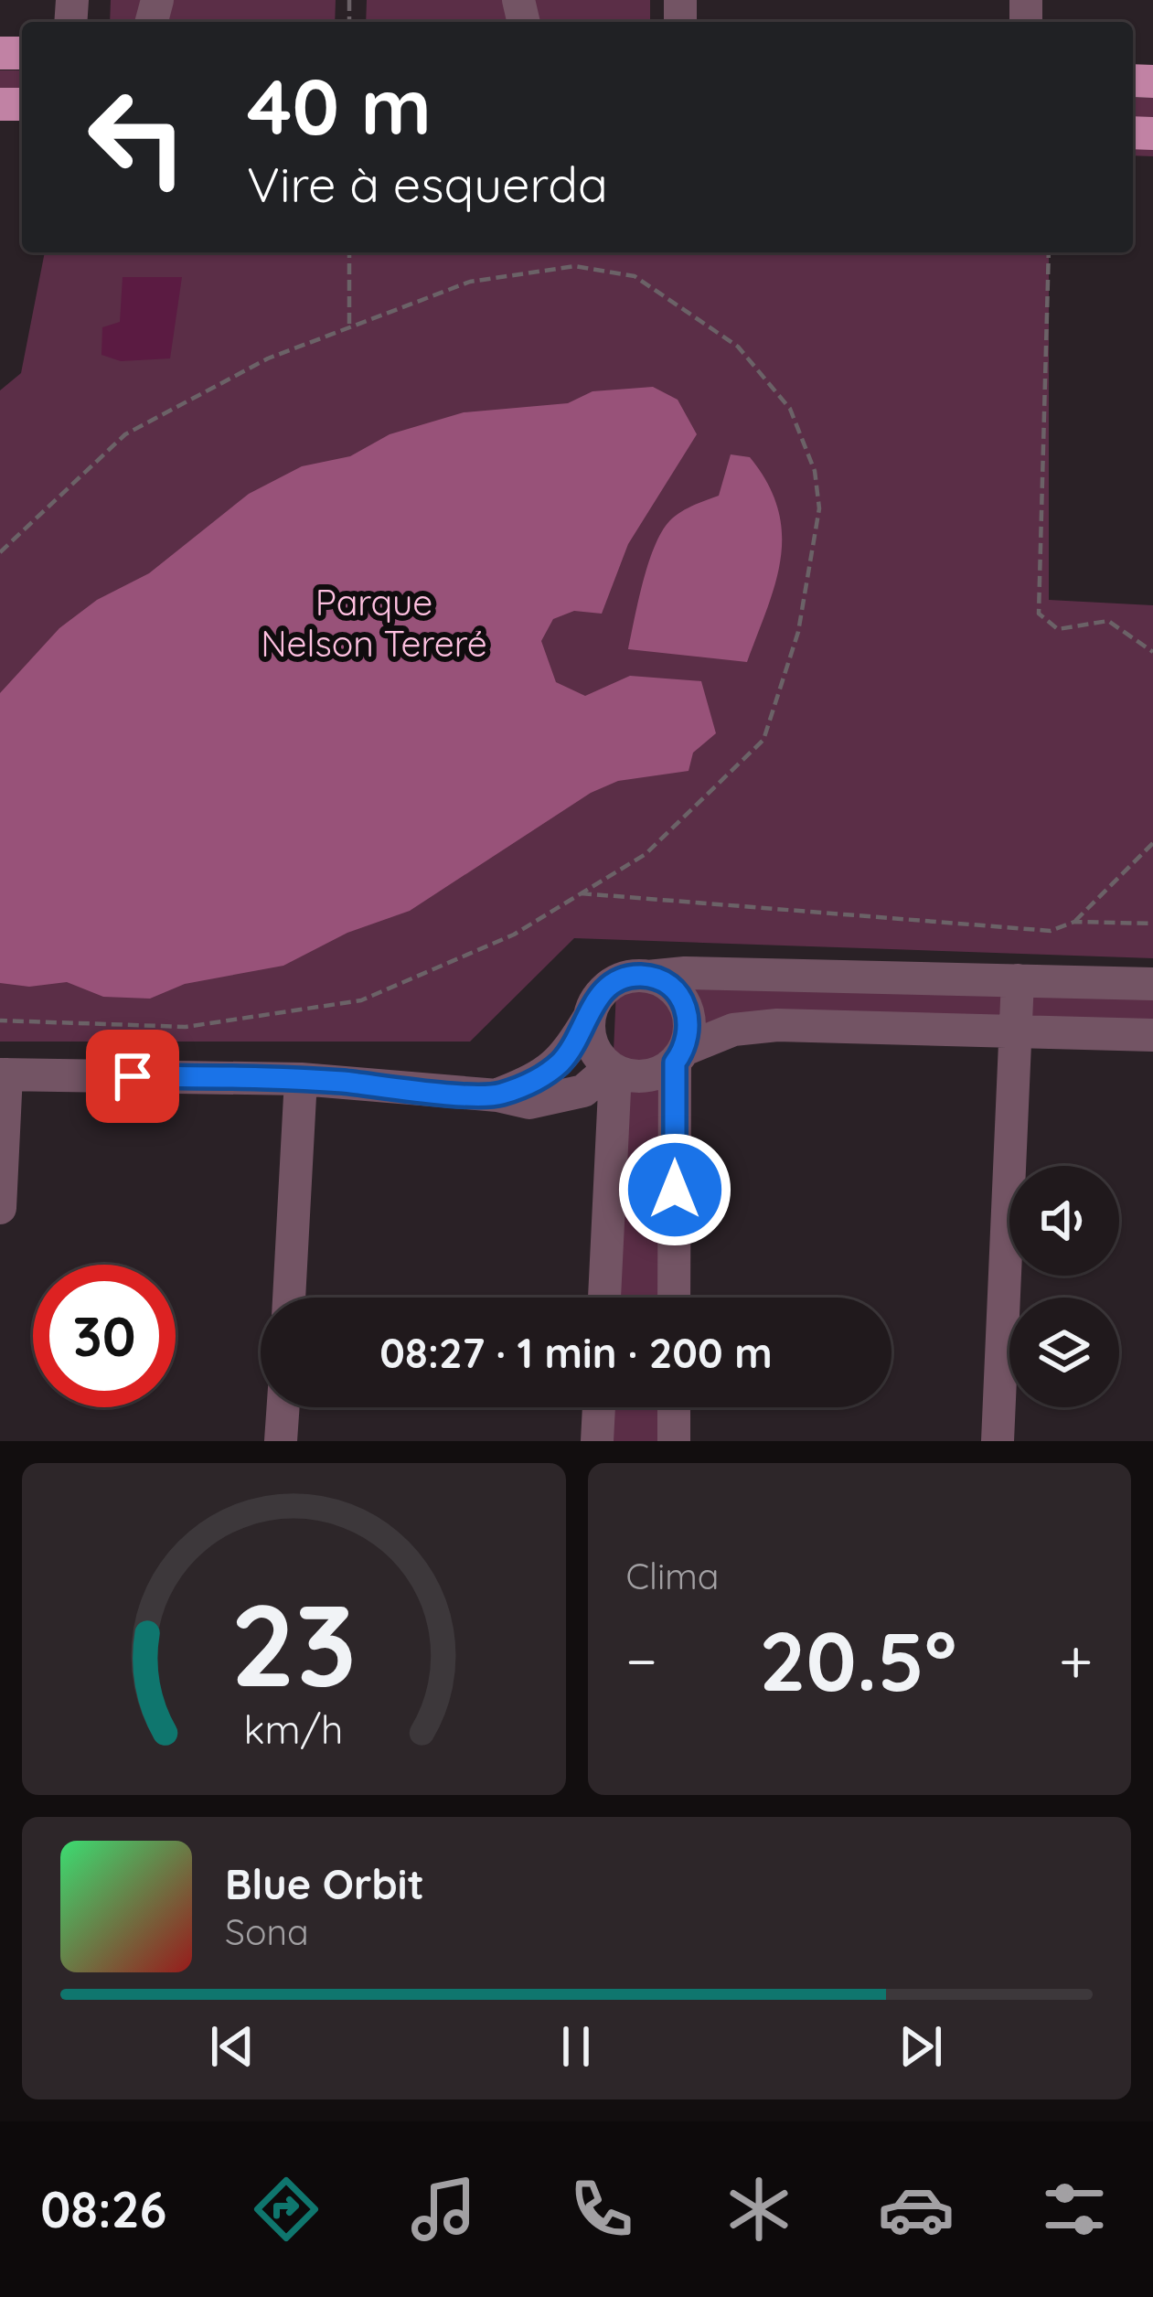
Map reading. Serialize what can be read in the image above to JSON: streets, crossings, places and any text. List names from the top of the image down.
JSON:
{
  "parks": ["Parque Nelson Tereré"],
  "page": {
    "turn": ["40 m", "Vire à esquerda"],
    "limit": "30",
    "trip": "08:27 · 1 min · 200 m",
    "tile": "Clima",
    "heat": ["−", "20.5°", "+"],
    "song": ["Blue Orbit", "Sona"],
    "tabs": "08:26",
    "gauge": ["23", "km/h"]
  }
}
